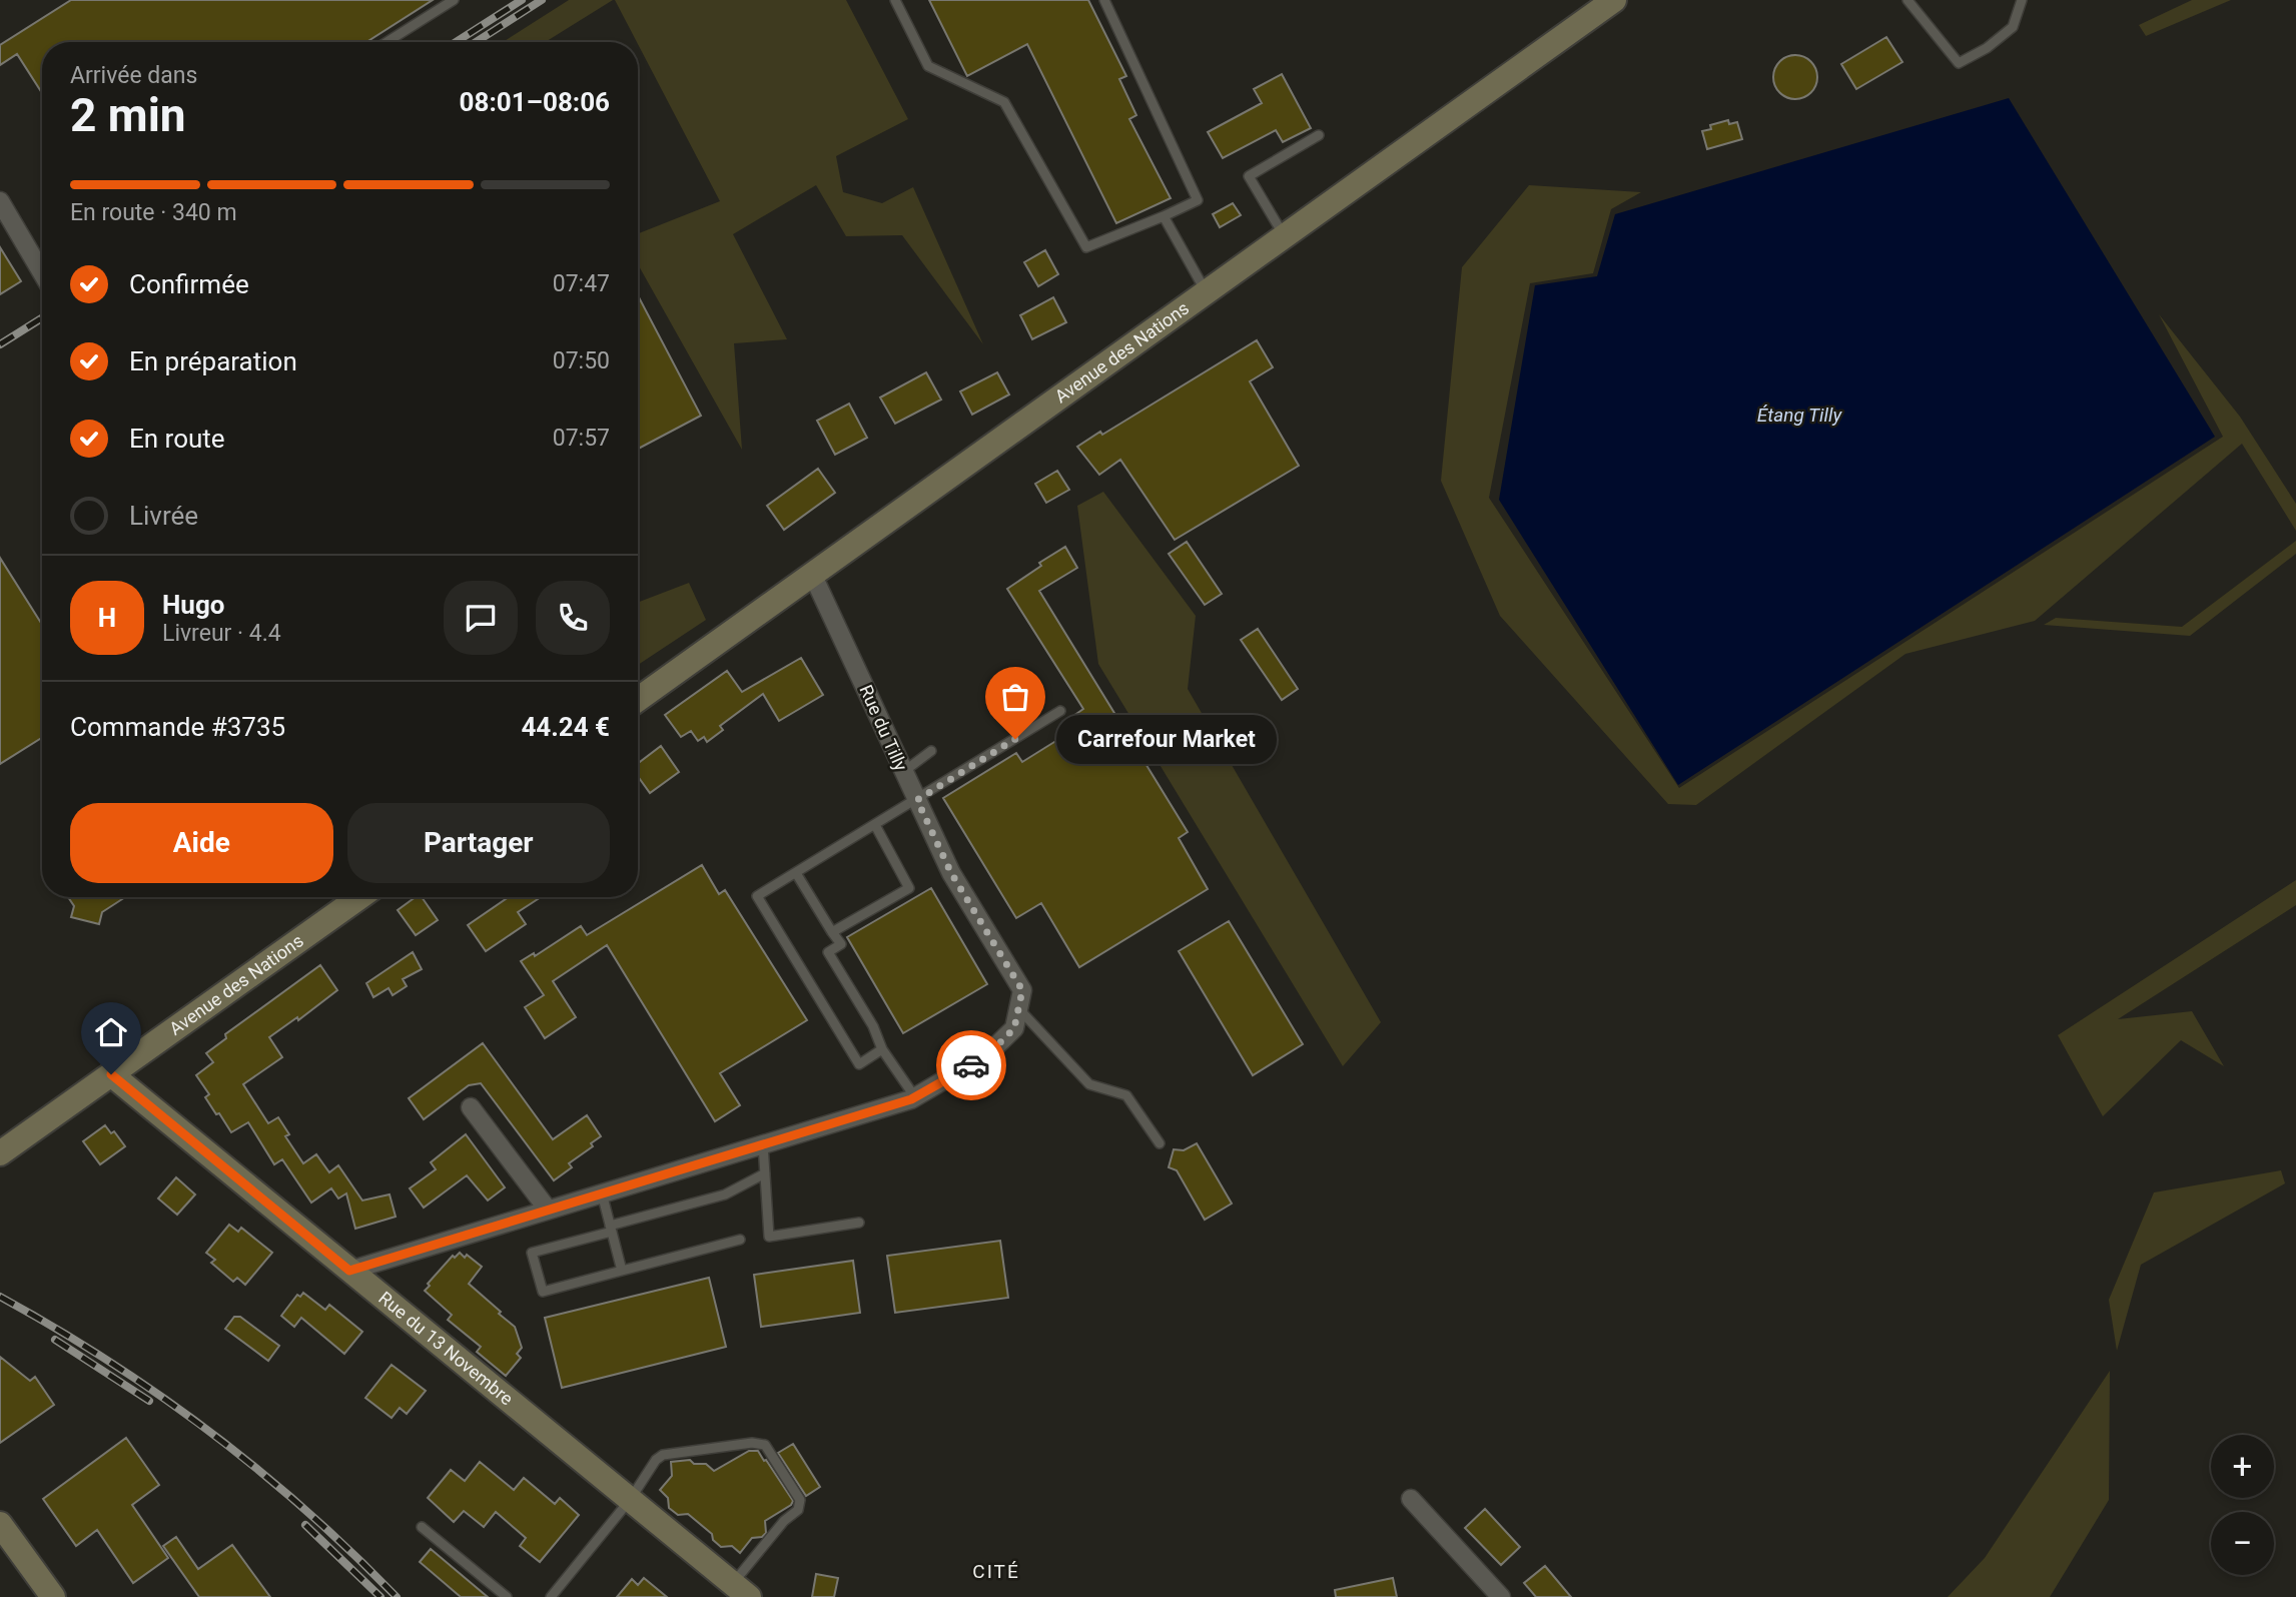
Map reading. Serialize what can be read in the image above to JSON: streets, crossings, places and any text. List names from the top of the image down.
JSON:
{
  "streets": {
    "main road": ["Avenue des Nations", "Rue du 13 Novembre"],
    "street": ["Rue du Tilly"]
  },
  "crossings": [
    ["Avenue des Nations", "Rue du Tilly"],
    ["Avenue des Nations", "Rue du 13 Novembre"]
  ],
  "districts": ["CITÉ"],
  "water": ["Étang Tilly"],
  "places": ["Carrefour Market"],
  "page": {
    "heading": ["2 min", "Arrivée dans", "08:01–08:06"],
    "panel": [
      "Hugo",
      "Livreur · 4.4",
      "Commande #3735",
      "44.24 €"
    ],
    "bar": "En route · 340 m",
    "list": [
      ["Confirmée", "07:47"],
      ["En préparation", "07:50"],
      ["En route", "07:57"],
      "Livrée"
    ],
    "round": "H",
    "bubble": "Carrefour Market",
    "buttons": ["Aide", "Partager"],
    "map_buttons": ["+", "−"]
  }
}
